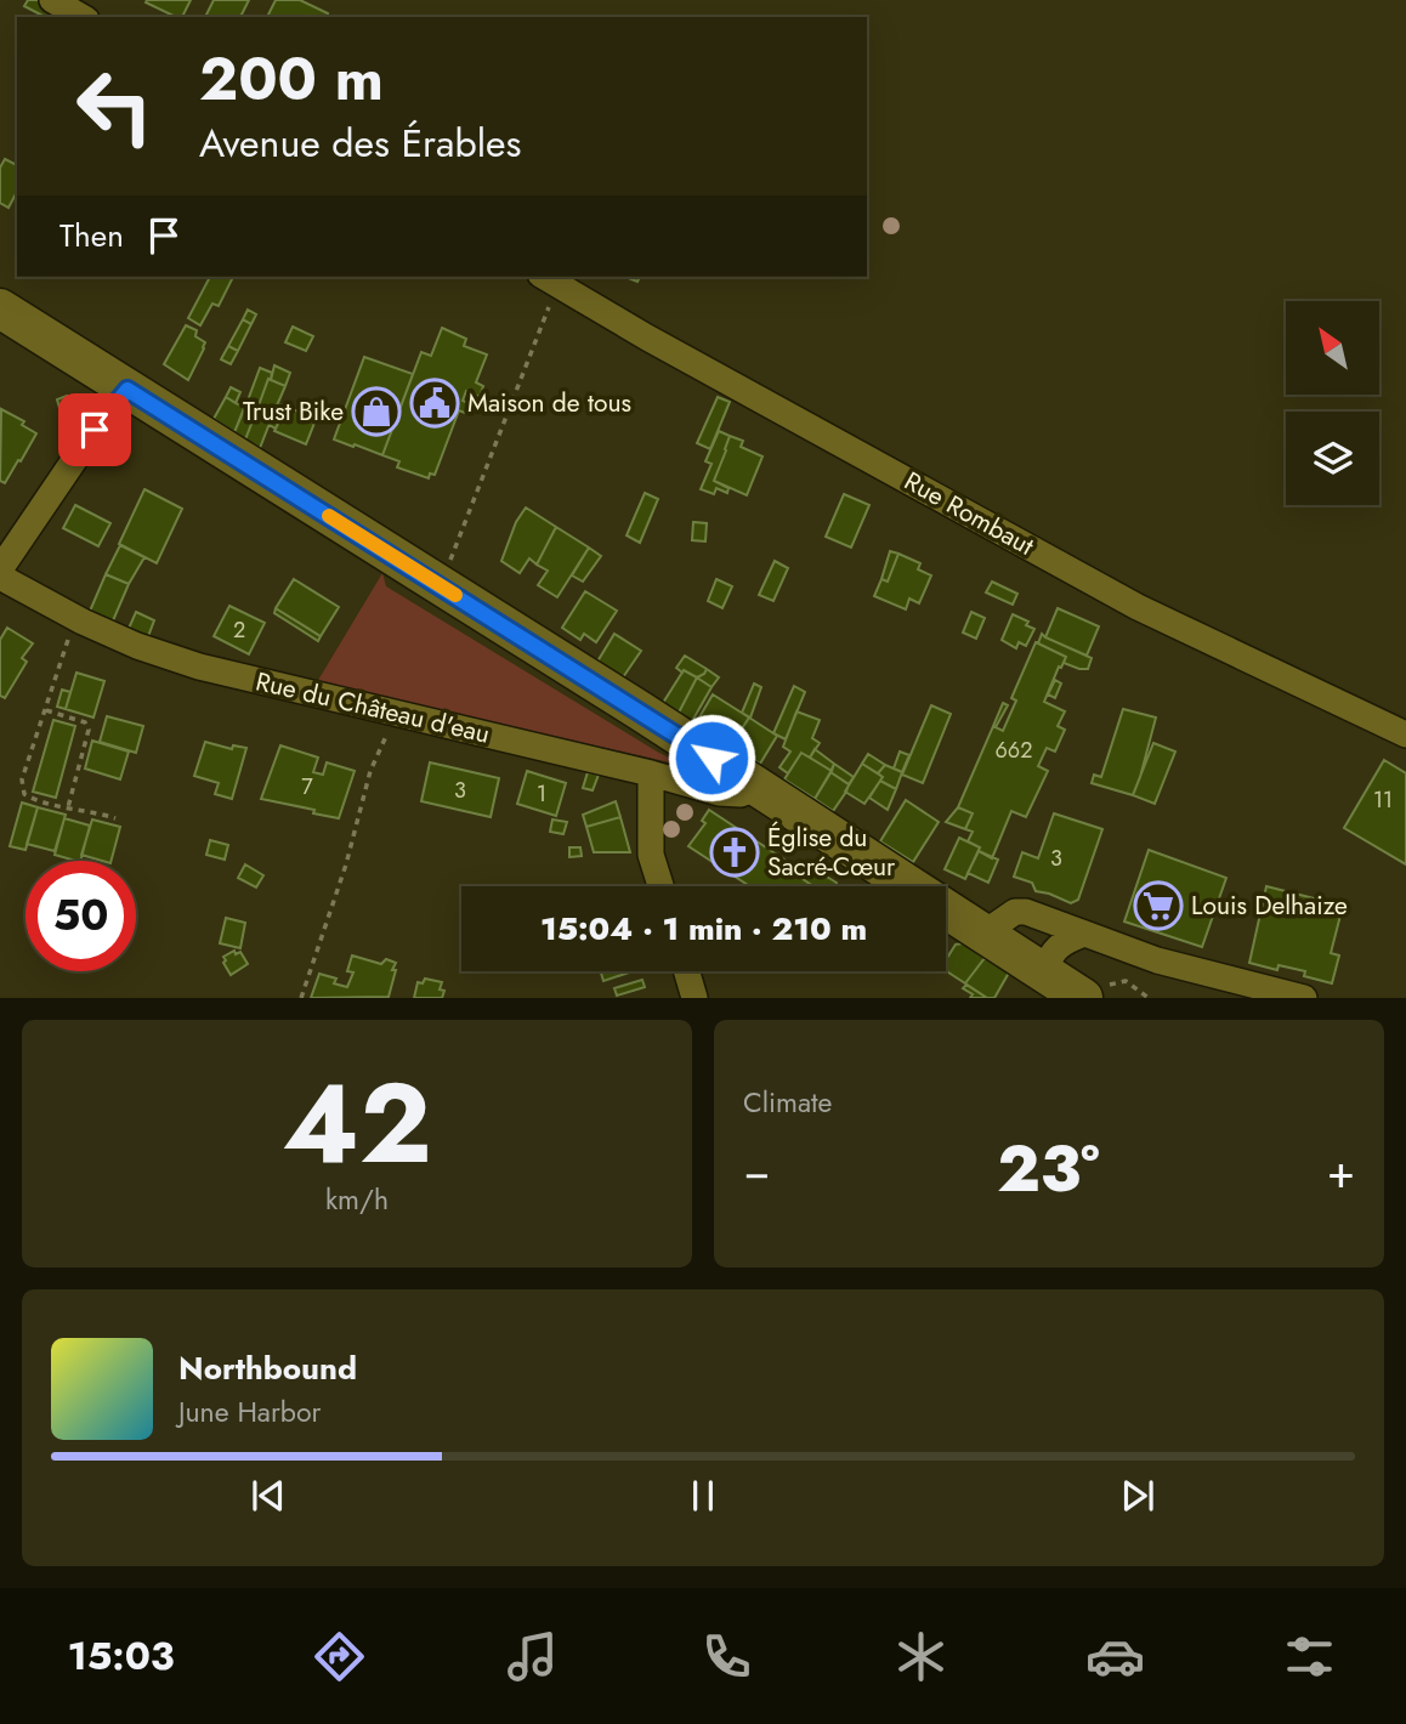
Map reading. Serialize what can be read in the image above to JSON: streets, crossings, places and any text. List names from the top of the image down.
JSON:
{
  "streets": {
    "street": ["Rue Rombaut", "Rue du Château d'eau"]
  },
  "places": {
    "public building": ["Maison de tous"],
    "shop": ["Trust Bike"],
    "church": ["Église du Sacré-Cœur"],
    "supermarket": ["Louis Delhaize"]
  },
  "house_numbers": [
    "2",
    "662",
    "7",
    "3",
    "1",
    "11",
    "3"
  ],
  "north": "top left",
  "page": {
    "turn": ["200 m", "Avenue des Érables"],
    "then": "Then",
    "limit": "50",
    "trip": "15:04 · 1 min · 210 m",
    "tile": [
      ["42", "km/h"],
      "Climate"
    ],
    "heat": ["−", "23°", "+"],
    "song": ["Northbound", "June Harbor"],
    "tabs": "15:03"
  }
}
